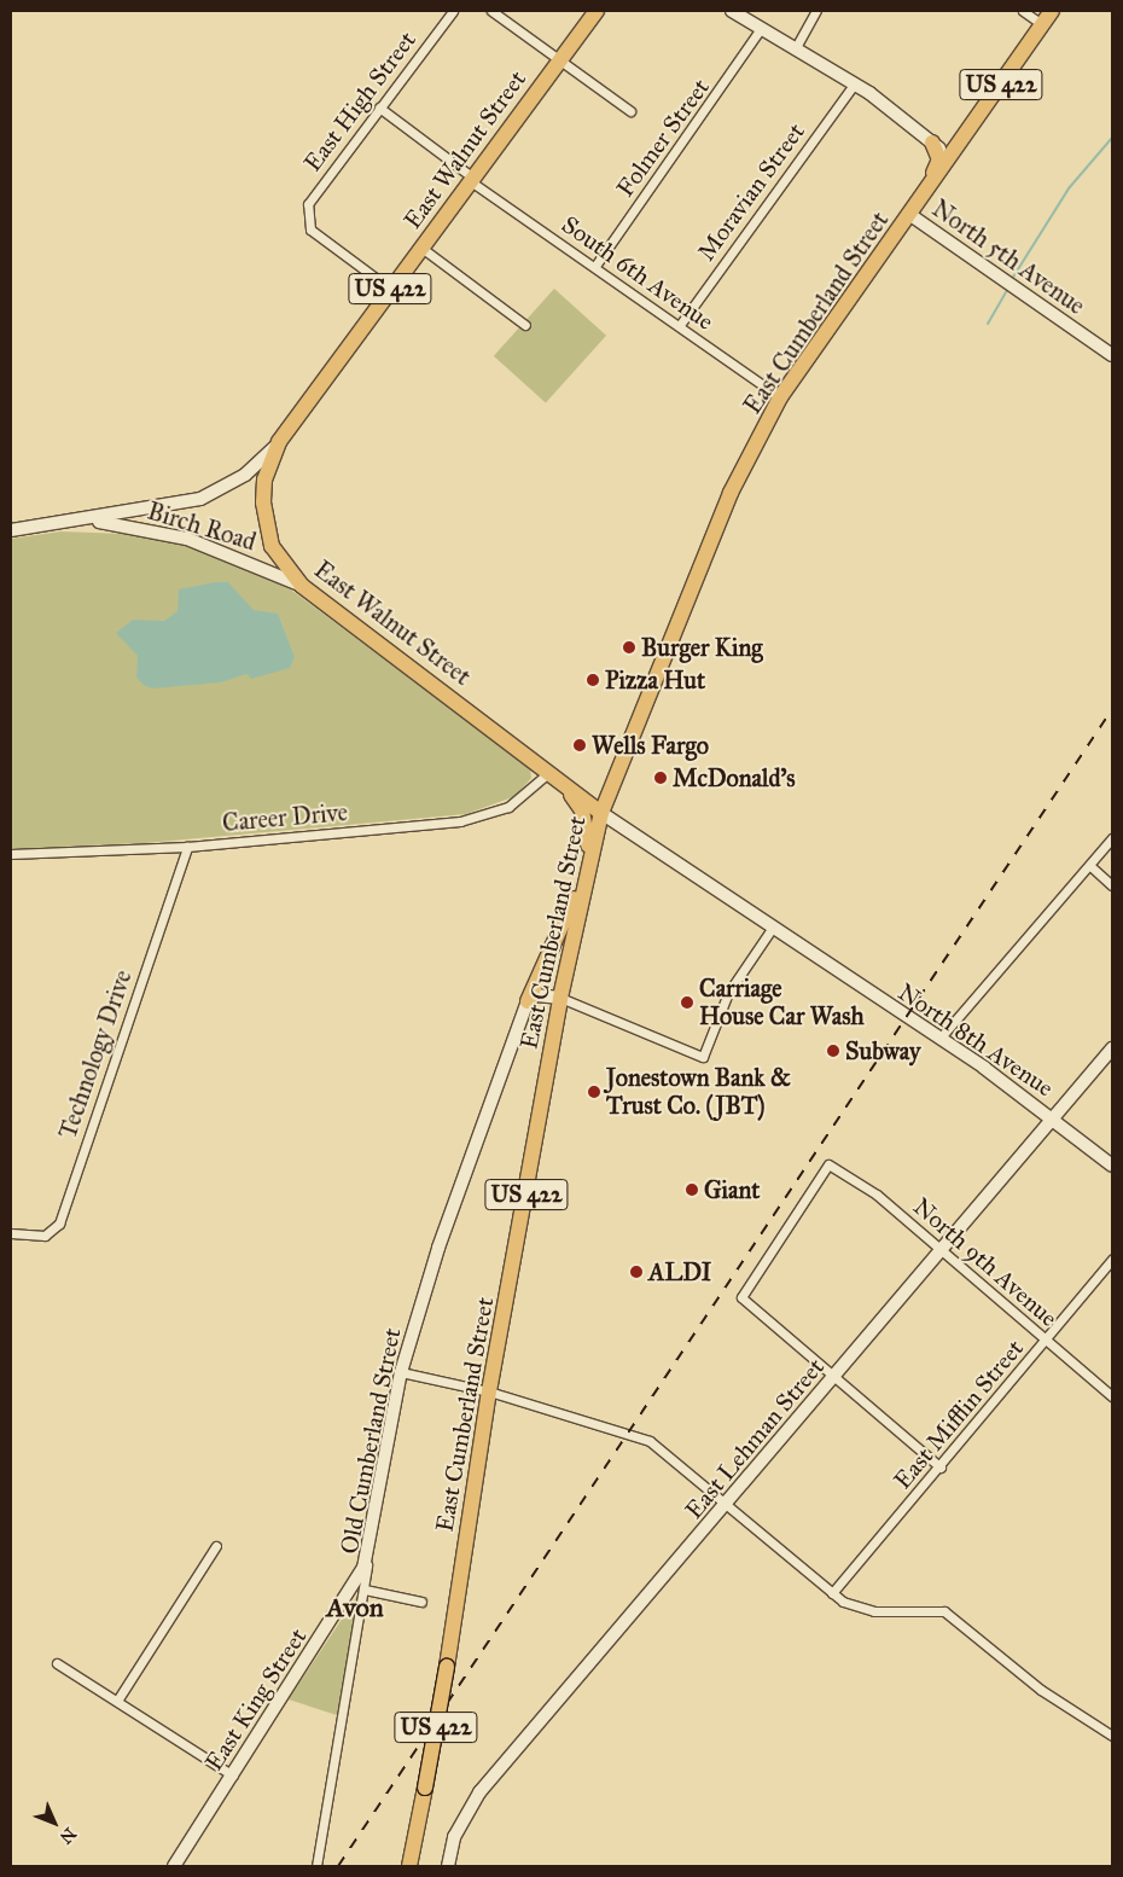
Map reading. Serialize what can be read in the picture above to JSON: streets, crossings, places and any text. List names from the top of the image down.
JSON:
{
  "streets": {
    "highway": ["US 422", "East Walnut Street", "East Cumberland Street"],
    "street": [
      "East High Street",
      "Folmer Street",
      "Moravian Street",
      "North 5th Avenue",
      "South 6th Avenue",
      "Birch Road",
      "Career Drive",
      "North 8th Avenue",
      "Technology Drive",
      "North 9th Avenue",
      "East Mifflin Street",
      "East Lehman Street",
      "Old Cumberland Street",
      "East King Street"
    ]
  },
  "crossings": [
    ["US 422", "East Walnut Street"],
    ["US 422", "East Cumberland Street"],
    ["East High Street", "East Walnut Street"],
    ["East High Street", "South 6th Avenue"],
    ["Folmer Street", "South 6th Avenue"],
    ["East Walnut Street", "South 6th Avenue"],
    ["East Walnut Street", "East Cumberland Street"],
    ["East Walnut Street", "Birch Road"],
    ["East Walnut Street", "Career Drive"],
    ["East Walnut Street", "North 8th Avenue"],
    ["Moravian Street", "South 6th Avenue"],
    ["North 5th Avenue", "East Cumberland Street"],
    ["South 6th Avenue", "East Cumberland Street"],
    ["East Cumberland Street", "North 8th Avenue"],
    ["Career Drive", "Technology Drive"],
    ["North 8th Avenue", "East Lehman Street"],
    ["North 9th Avenue", "East Mifflin Street"],
    ["North 9th Avenue", "East Lehman Street"],
    ["Old Cumberland Street", "East King Street"]
  ],
  "districts": ["Avon"],
  "places": [
    "Burger King",
    "Pizza Hut",
    "Wells Fargo",
    "McDonald's",
    "Carriage House Car Wash",
    "Subway",
    "Jonestown Bank & Trust Co. (JBT)",
    "Giant",
    "ALDI"
  ],
  "north": "bottom right"
}
